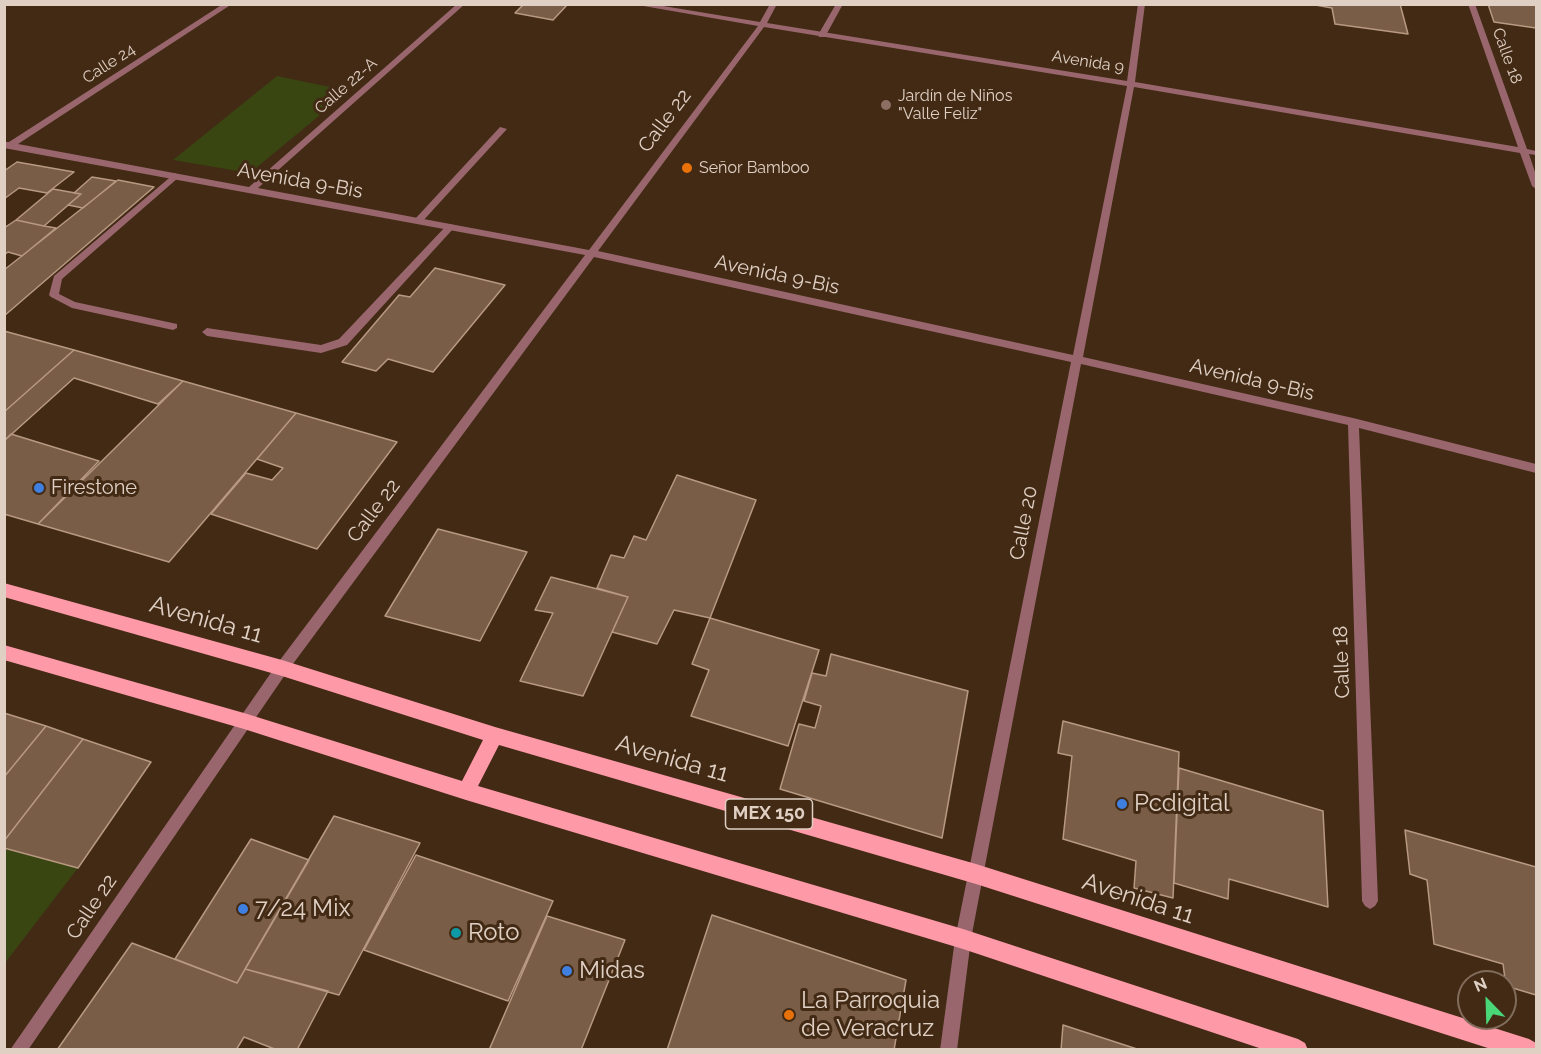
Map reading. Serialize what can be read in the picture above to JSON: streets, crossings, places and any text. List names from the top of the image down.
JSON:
{
  "streets": {
    "main road": ["Avenida 11", "MEX 150"],
    "street": [
      "Calle 18",
      "Avenida 9",
      "Calle 24",
      "Calle 22-A",
      "Calle 22",
      "Avenida 9-Bis",
      "Calle 20"
    ]
  },
  "crossings": [
    ["Calle 18", "Avenida 9"],
    ["Calle 18", "Avenida 9-Bis"],
    ["Avenida 9", "Calle 22"],
    ["Avenida 9", "Calle 20"],
    ["Calle 24", "Avenida 9-Bis"],
    ["Calle 22-A", "Avenida 9-Bis"],
    ["Calle 22", "Avenida 9-Bis"],
    ["Calle 22", "Avenida 11"],
    ["Avenida 9-Bis", "Calle 20"],
    ["Calle 20", "Avenida 11"]
  ],
  "places": [
    "Jardín de Niños \"Valle Feliz\"",
    "Señor Bamboo",
    "Firestone",
    "Pcdigital",
    "7/24 Mix",
    "Roto",
    "Midas",
    "La Parroquia de Veracruz"
  ],
  "north": "top left"
}
